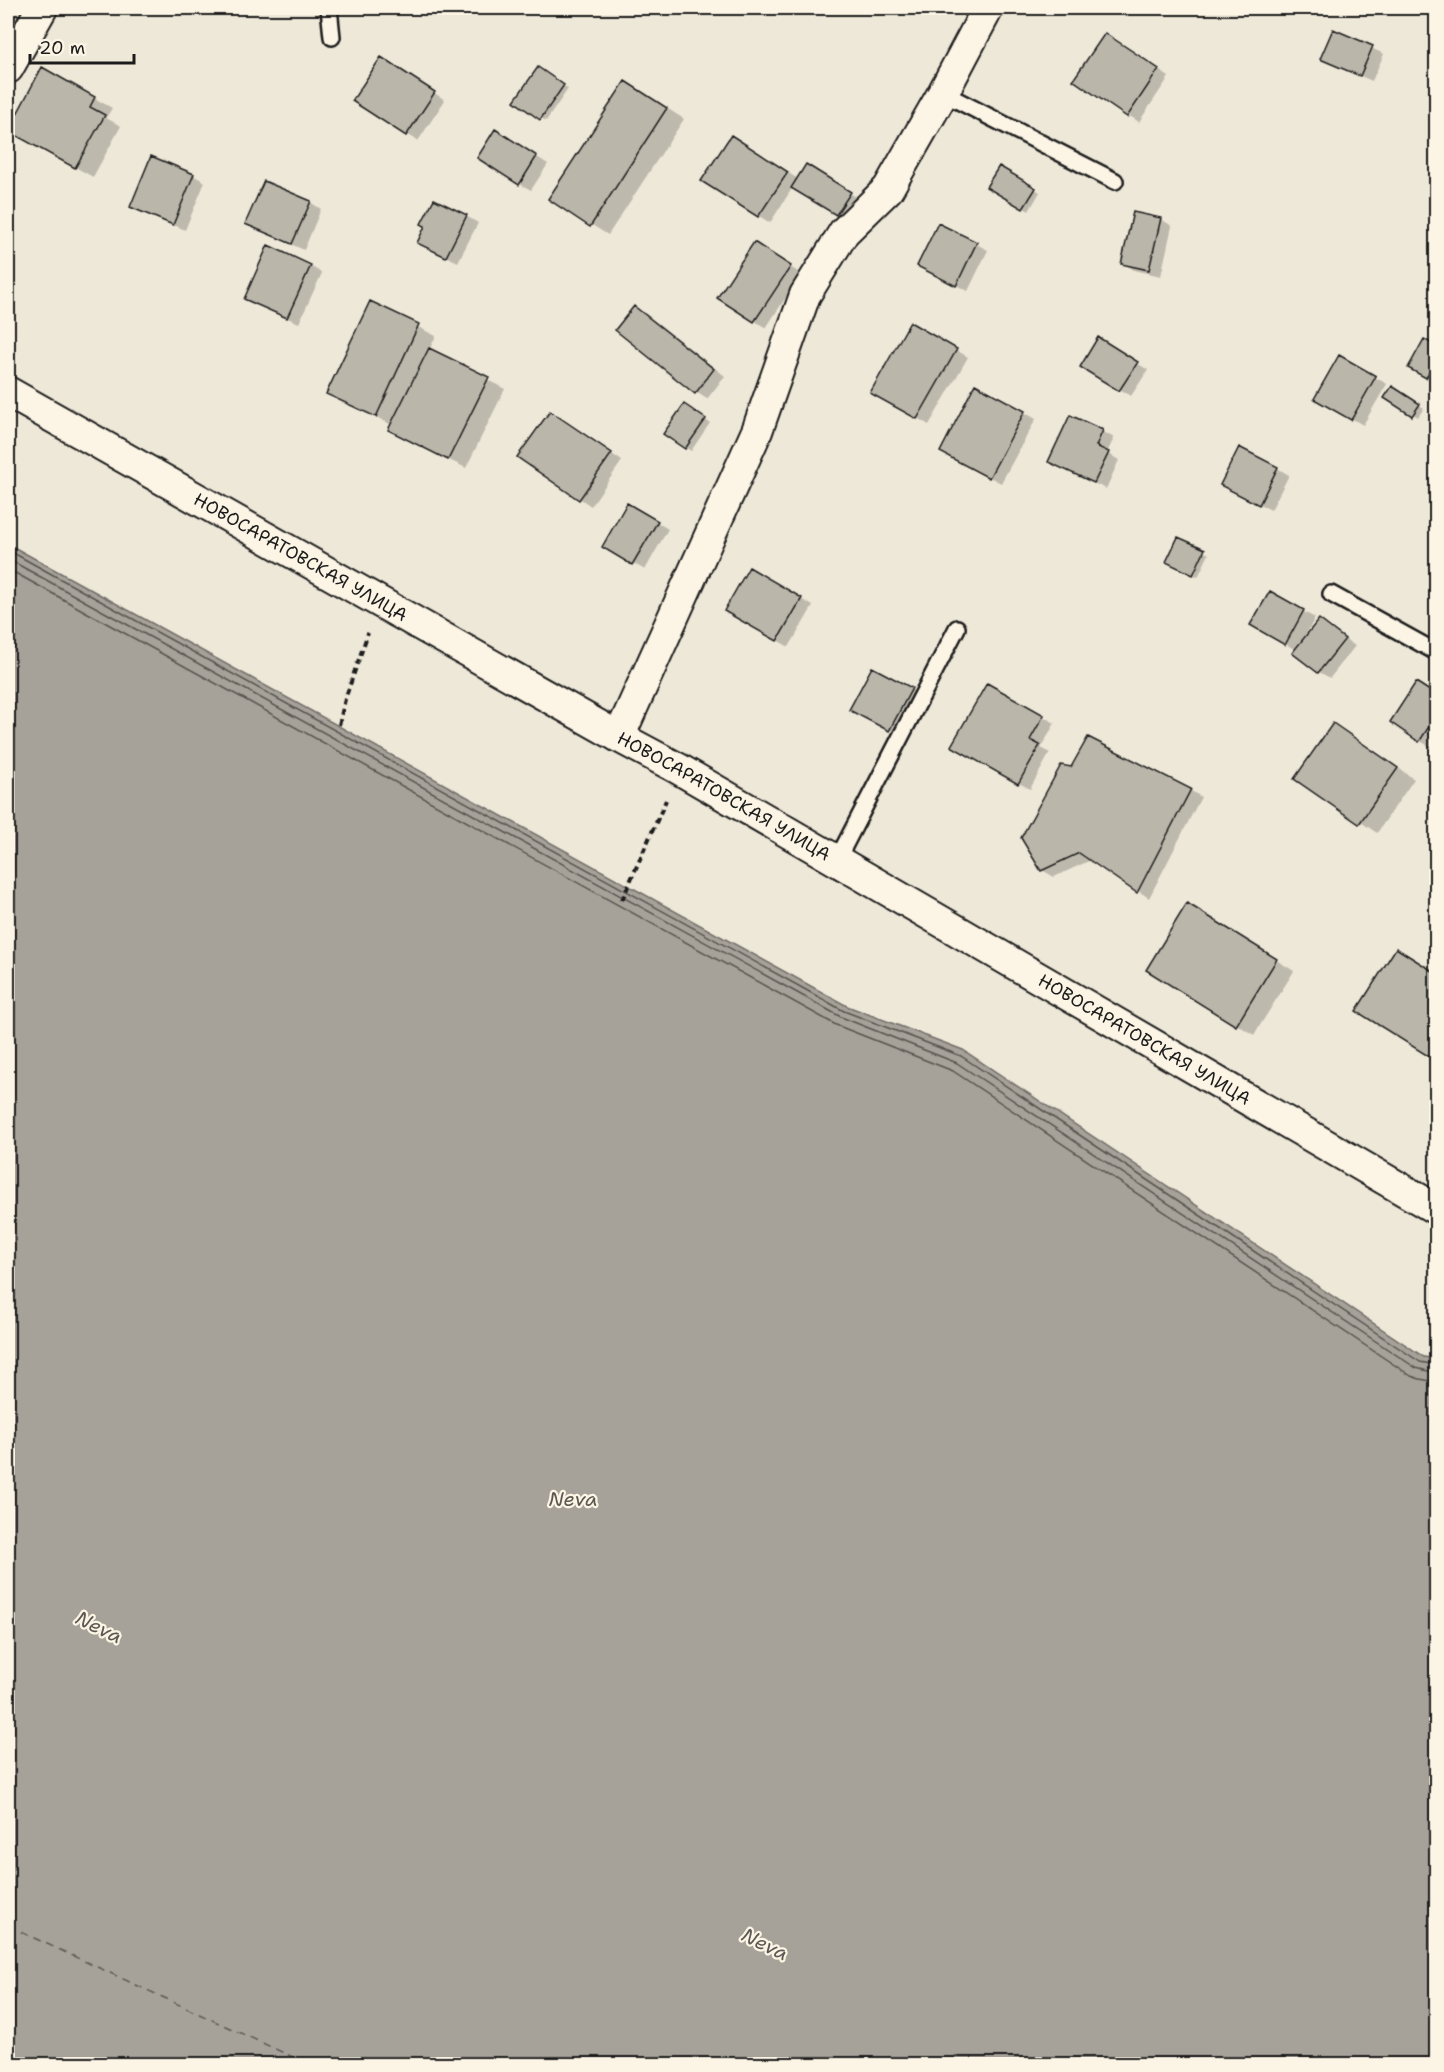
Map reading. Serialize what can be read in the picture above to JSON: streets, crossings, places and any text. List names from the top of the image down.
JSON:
{
  "streets": {
    "street": ["НОВОСАРАТОВСКАЯ УЛИЦА"]
  },
  "water": ["Neva"],
  "scale_bar": "20 m"
}
